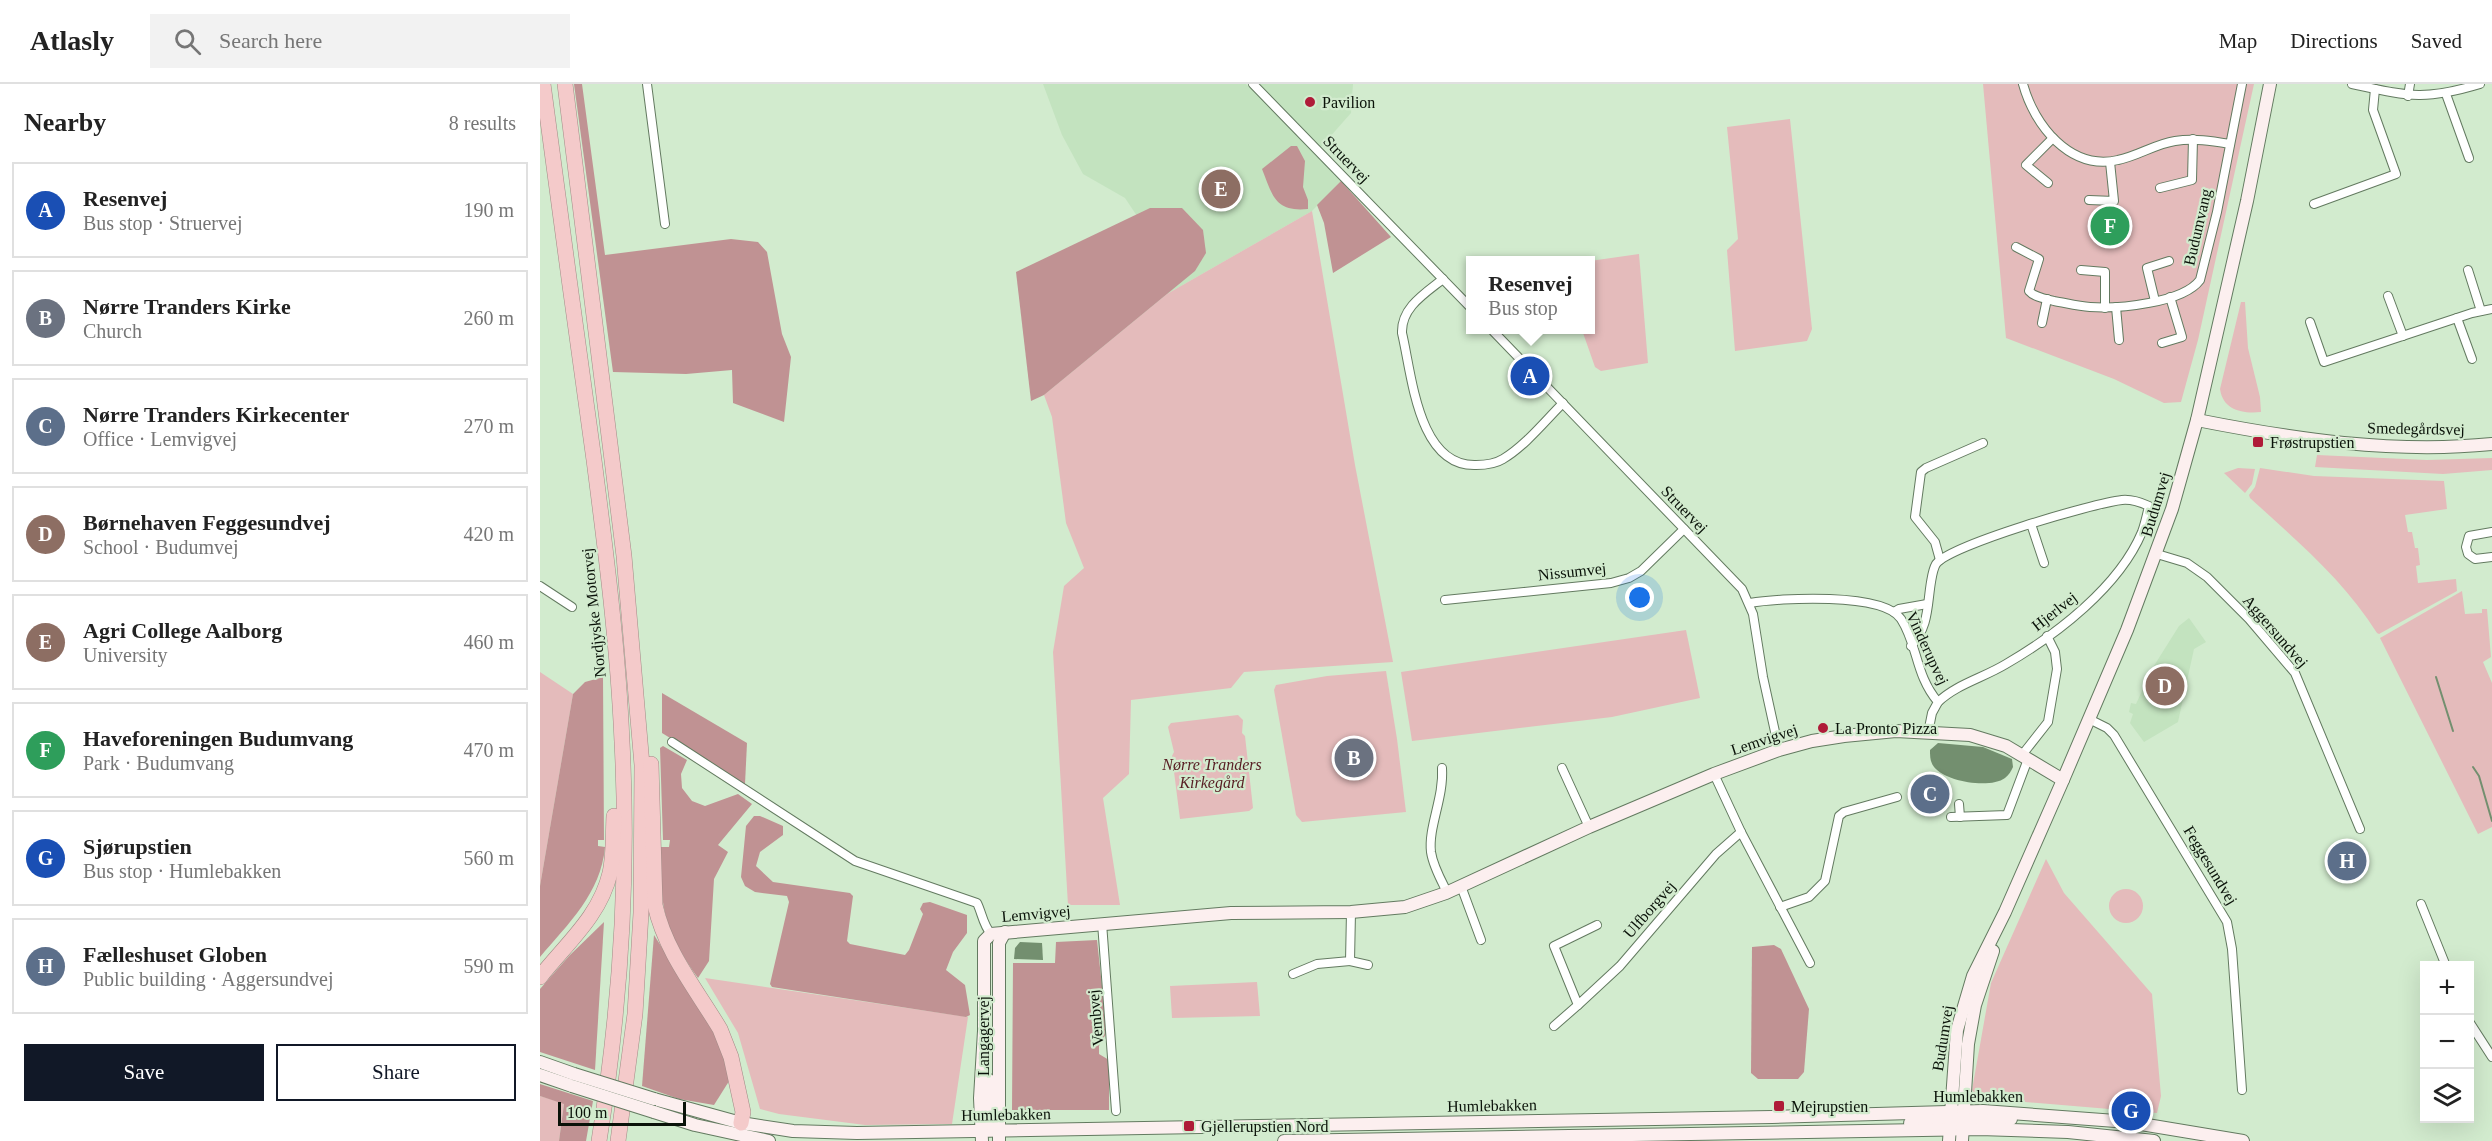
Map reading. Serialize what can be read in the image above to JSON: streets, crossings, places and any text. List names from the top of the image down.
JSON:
{
  "streets": {
    "highway": ["Nordjyske Motorvej"],
    "street": [
      "Struervej",
      "Budumvang",
      "Smedegårdsvej",
      "Budumvej",
      "Nissumvej",
      "Hjerlvej",
      "Aggersundvej",
      "Vinderupvej",
      "Lemvigvej",
      "Feggesundvej",
      "Ulfborgvej",
      "Vembvej",
      "Langagervej",
      "Humlebakken"
    ]
  },
  "crossings": [
    ["Struervej", "Nissumvej"],
    ["Struervej", "Vinderupvej"],
    ["Struervej", "Lemvigvej"],
    ["Smedegårdsvej", "Budumvej"],
    ["Budumvej", "Aggersundvej"],
    ["Budumvej", "Lemvigvej"],
    ["Budumvej", "Feggesundvej"],
    ["Budumvej", "Humlebakken"],
    ["Hjerlvej", "Vinderupvej"],
    ["Vinderupvej", "Lemvigvej"],
    ["Lemvigvej", "Vembvej"],
    ["Lemvigvej", "Langagervej"],
    ["Langagervej", "Humlebakken"]
  ],
  "parks": ["Nørre Tranders Kirkegård"],
  "places": {
    "other": ["Pavilion", "La Pronto Pizza"],
    "transit": ["Frøstrupstien", "Mejrupstien", "Gjellerupstien Nord"]
  },
  "scale_bar": "100 m",
  "page": {
    "header": "Atlasly",
    "search": "Search here",
    "nav": ["Map", "Directions", "Saved"],
    "heading": ["Nearby", "8 results"],
    "list": [
      {
        "mark": "A",
        "name": "Resenvej",
        "note": "Bus stop · Struervej",
        "value": "190 m"
      },
      {
        "mark": "B",
        "name": "Nørre Tranders Kirke",
        "note": "Church",
        "value": "260 m"
      },
      {
        "mark": "C",
        "name": "Nørre Tranders Kirkecenter",
        "note": "Office · Lemvigvej",
        "value": "270 m"
      },
      {
        "mark": "D",
        "name": "Børnehaven Feggesundvej",
        "note": "School · Budumvej",
        "value": "420 m"
      },
      {
        "mark": "E",
        "name": "Agri College Aalborg",
        "note": "University",
        "value": "460 m"
      },
      {
        "mark": "F",
        "name": "Haveforeningen Budumvang",
        "note": "Park · Budumvang",
        "value": "470 m"
      },
      {
        "mark": "G",
        "name": "Sjørupstien",
        "note": "Bus stop · Humlebakken",
        "value": "560 m"
      },
      {
        "mark": "H",
        "name": "Fælleshuset Globen",
        "note": "Public building · Aggersundvej",
        "value": "590 m"
      }
    ],
    "pins": [
      "E",
      "F",
      "A",
      "D",
      "B",
      "C",
      "H",
      "G"
    ],
    "popup": ["Resenvej", "Bus stop"],
    "map_buttons": ["+", "−"],
    "buttons": ["Save", "Share"],
    "scale": "100 m"
  }
}
